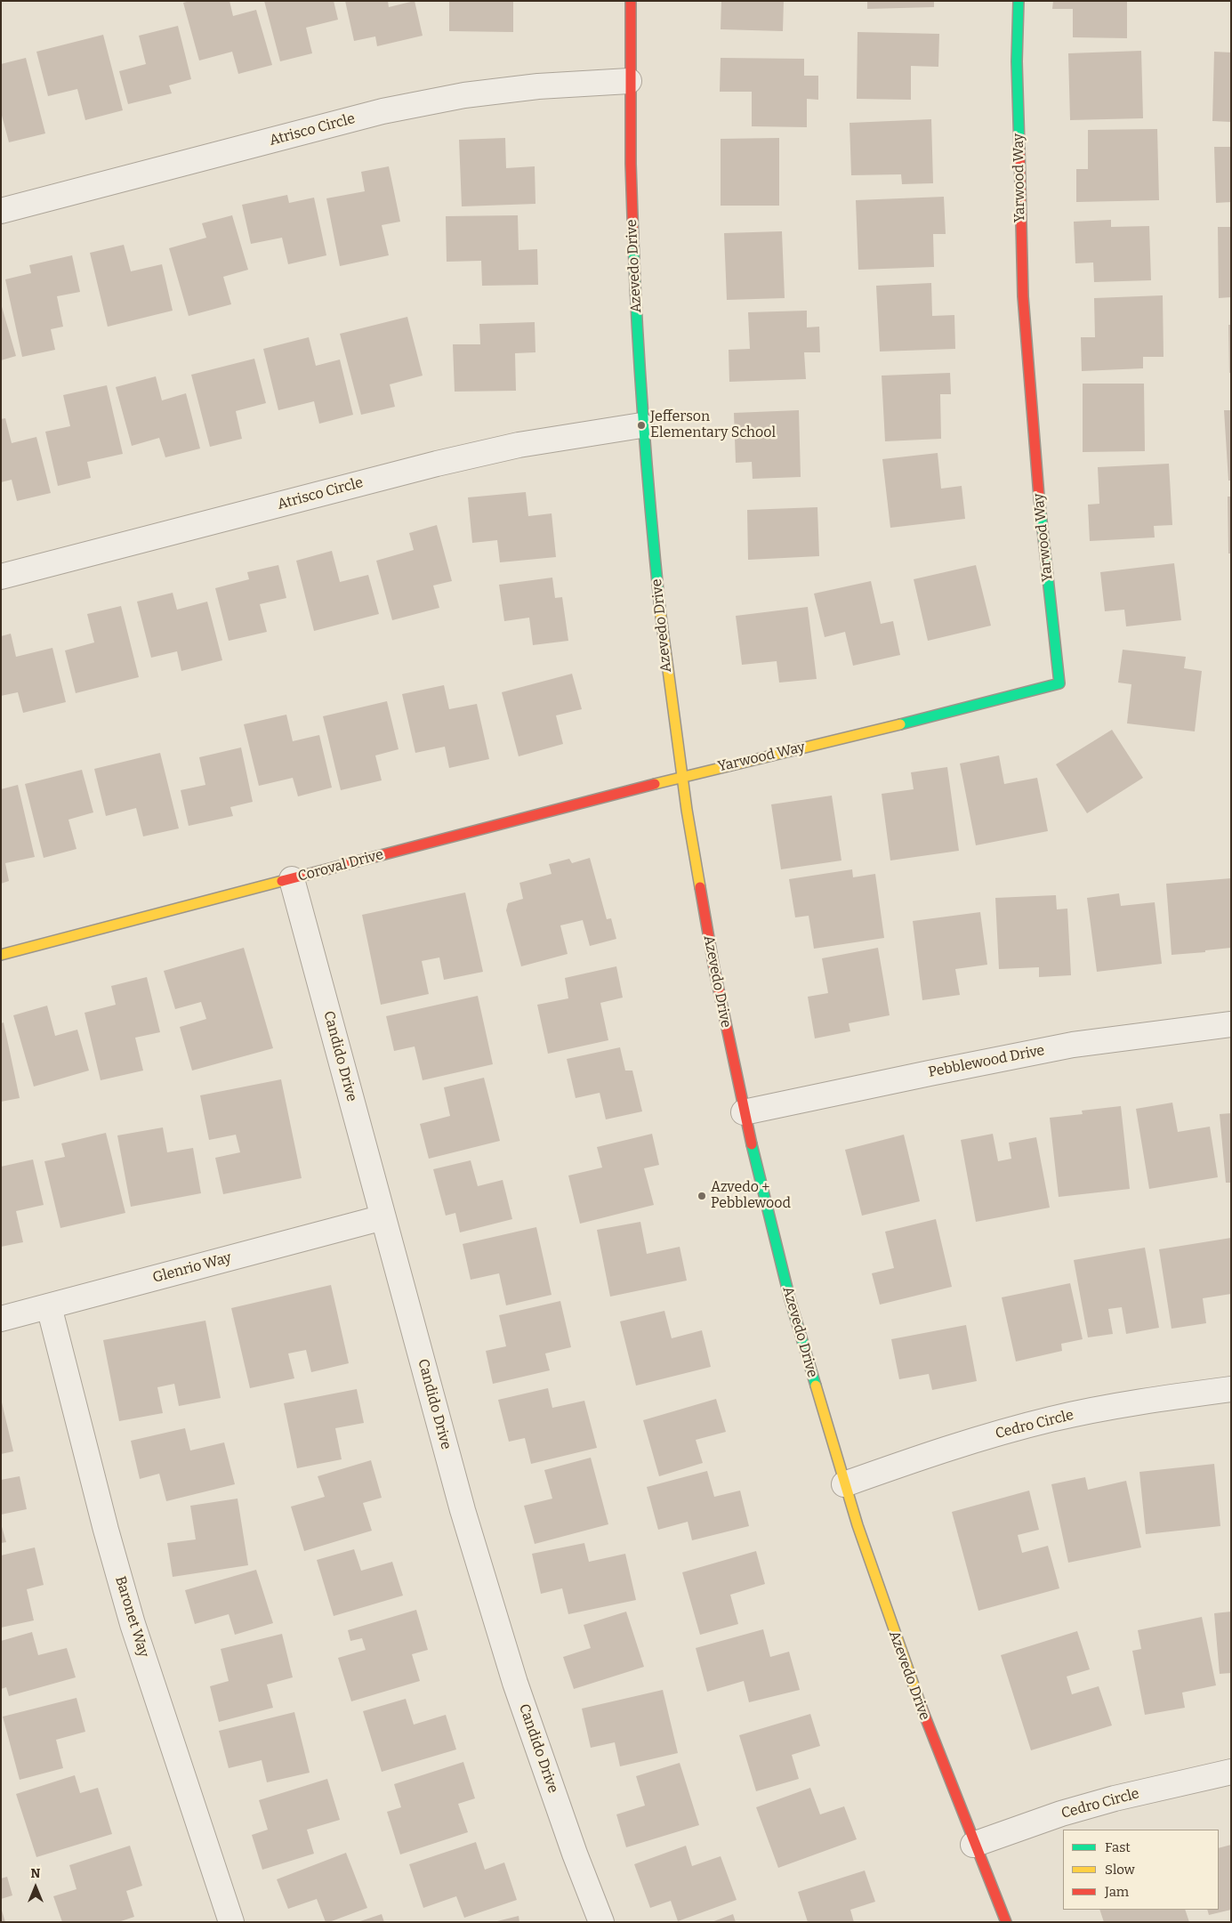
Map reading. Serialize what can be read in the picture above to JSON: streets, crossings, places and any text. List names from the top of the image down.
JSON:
{
  "streets": {
    "street": [
      "Atrisco Circle",
      "Yarwood Way",
      "Azevedo Drive",
      "Coroval Drive",
      "Candido Drive",
      "Pebblewood Drive",
      "Glenrio Way",
      "Cedro Circle",
      "Baronet Way"
    ]
  },
  "crossings": [
    ["Atrisco Circle", "Azevedo Drive"],
    ["Yarwood Way", "Azevedo Drive"],
    ["Yarwood Way", "Coroval Drive"],
    ["Azevedo Drive", "Coroval Drive"],
    ["Azevedo Drive", "Pebblewood Drive"],
    ["Azevedo Drive", "Cedro Circle"],
    ["Coroval Drive", "Candido Drive"],
    ["Candido Drive", "Glenrio Way"],
    ["Glenrio Way", "Baronet Way"]
  ],
  "places": ["Jefferson Elementary School", "Azvedo + Pebblewood"],
  "legend": ["Fast", "Slow", "Jam"],
  "north": "top"
}
